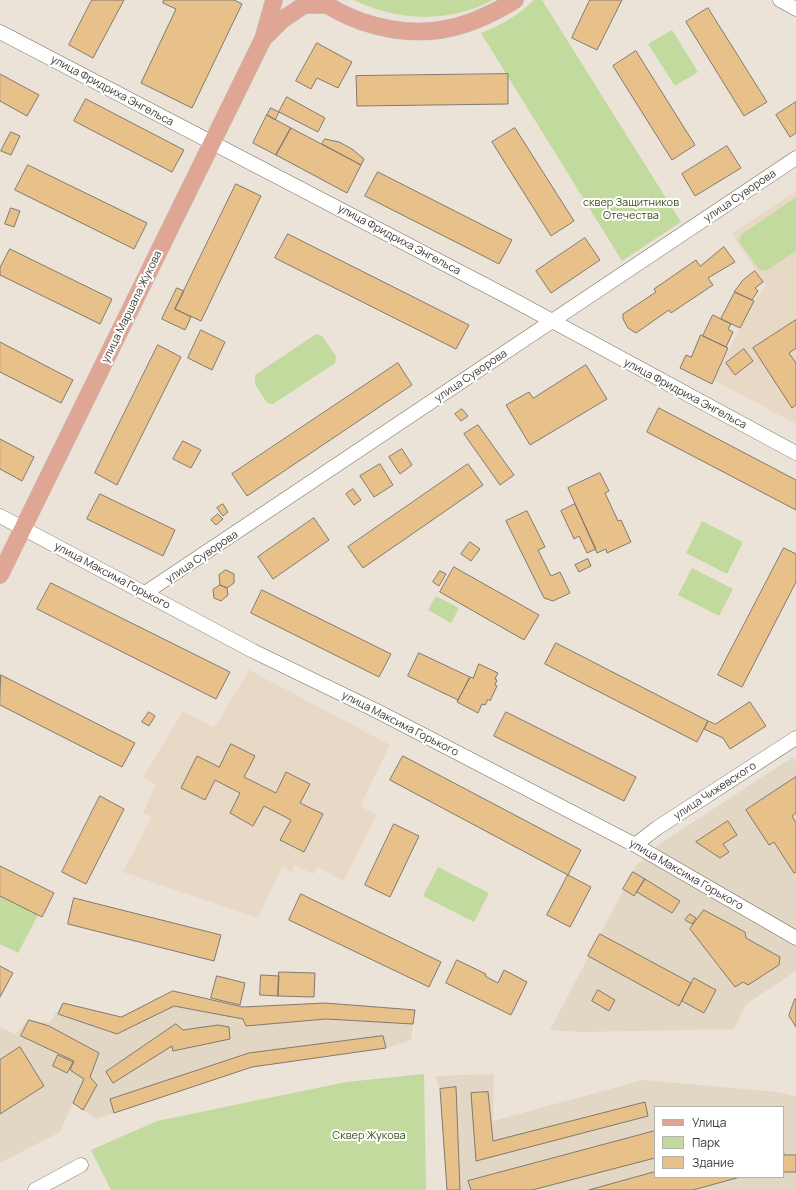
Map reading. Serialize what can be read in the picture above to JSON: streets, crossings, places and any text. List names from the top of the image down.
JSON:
{
  "streets": {
    "main road": ["улица Маршала Жукова"],
    "street": [
      "улица Фридриха Энгельса",
      "улица Суворова",
      "улица Максима Горького",
      "улица Чижевского"
    ]
  },
  "crossings": [
    ["улица Фридриха Энгельса", "улица Суворова"],
    ["улица Фридриха Энгельса", "улица Маршала Жукова"],
    ["улица Суворова", "улица Максима Горького"],
    ["улица Маршала Жукова", "улица Максима Горького"],
    ["улица Максима Горького", "улица Чижевского"]
  ],
  "parks": ["сквер Защитников Отечества", "Сквер Жукова"],
  "legend": ["Улица", "Парк", "Здание"]
}
